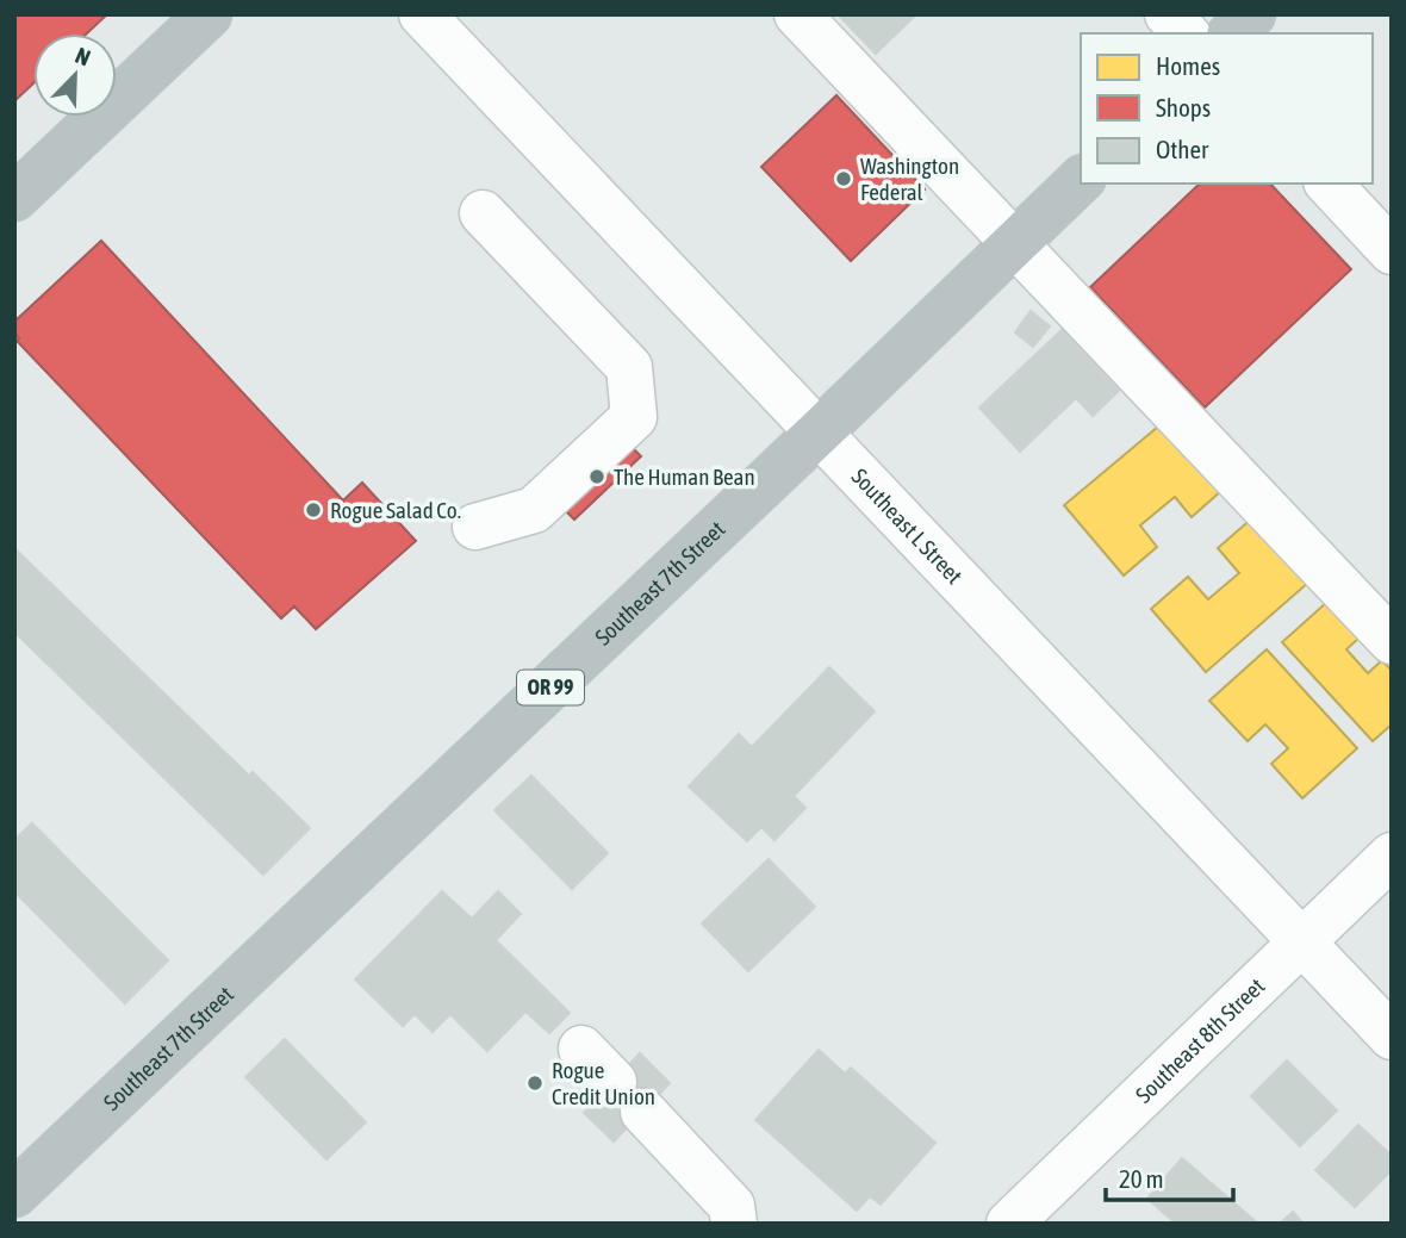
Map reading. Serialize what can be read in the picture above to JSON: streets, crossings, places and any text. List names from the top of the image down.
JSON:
{
  "streets": {
    "highway": ["Southeast 7th Street", "OR 99"],
    "street": ["Southeast L Street", "Southeast 8th Street"]
  },
  "crossings": [
    ["Southeast L Street", "Southeast 7th Street"],
    ["Southeast L Street", "Southeast 8th Street"]
  ],
  "places": [
    "Washington Federal",
    "The Human Bean",
    "Rogue Salad Co.",
    "Rogue Credit Union"
  ],
  "legend": ["Homes", "Shops", "Other"],
  "scale_bar": "20 m",
  "north": "top right"
}
